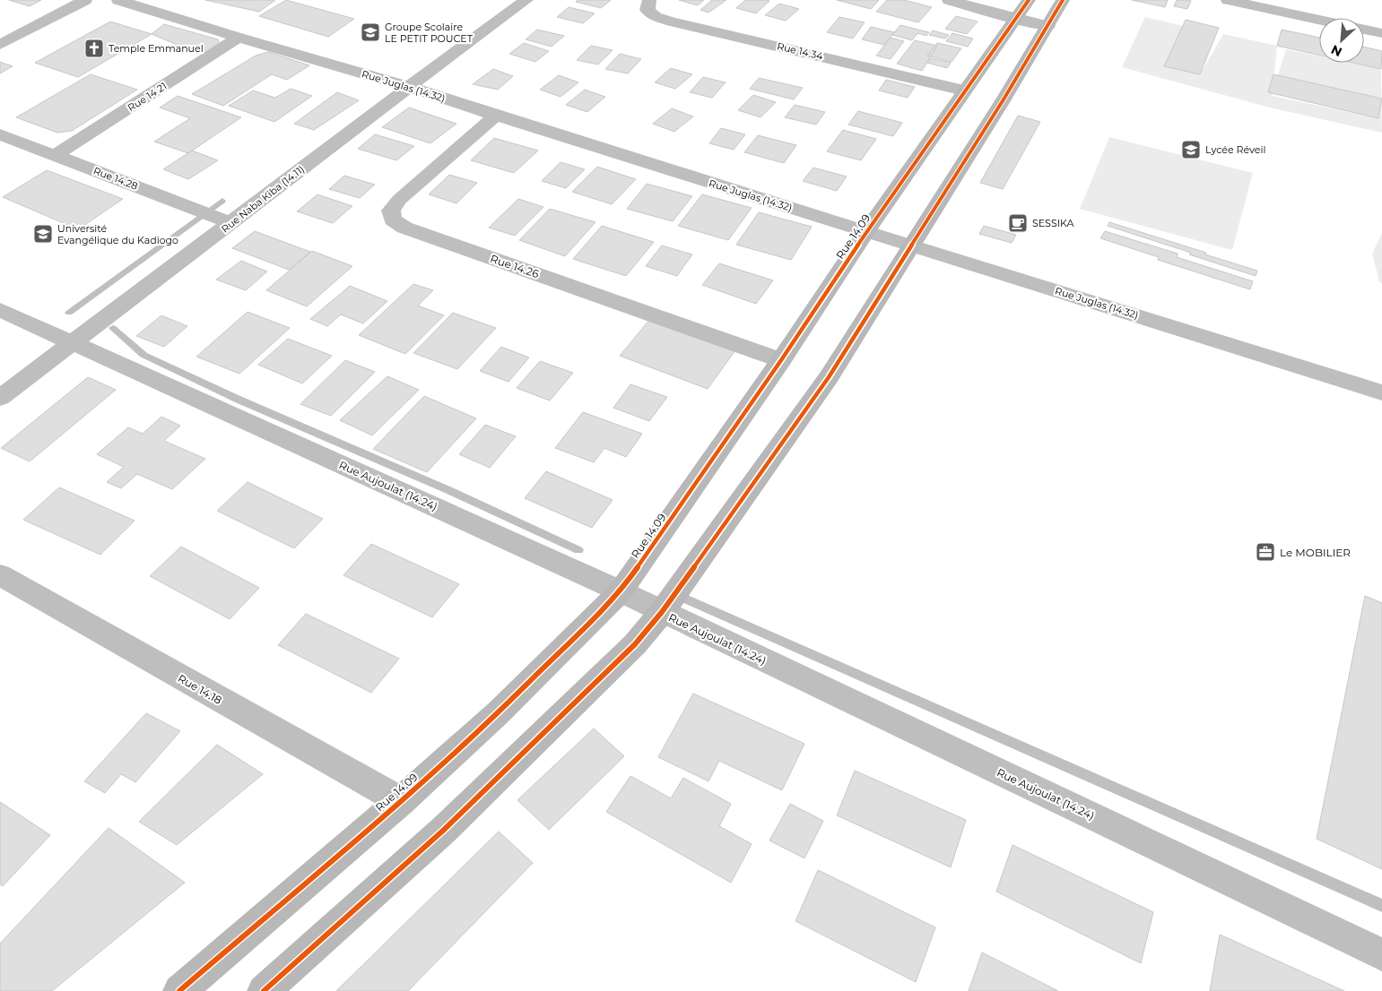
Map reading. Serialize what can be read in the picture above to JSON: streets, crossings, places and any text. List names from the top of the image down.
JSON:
{
  "streets": {
    "street": [
      "Rue 14.34",
      "Rue Juglas (14.32)",
      "Rue 14 21",
      "Rue 14.28",
      "Rue Naba Kiba (14.11)",
      "Rue 14.09",
      "Rue 14.26",
      "Rue Aujoulat (14.24)",
      "Rue 14.18"
    ]
  },
  "crossings": [
    ["Rue 14.34", "Rue 14.09"],
    ["Rue Juglas (14.32)", "Rue 14 21"],
    ["Rue Juglas (14.32)", "Rue Naba Kiba (14.11)"],
    ["Rue Juglas (14.32)", "Rue 14.09"],
    ["Rue Juglas (14.32)", "Rue 14.26"],
    ["Rue 14 21", "Rue 14.28"],
    ["Rue 14.28", "Rue Naba Kiba (14.11)"],
    ["Rue Naba Kiba (14.11)", "Rue Aujoulat (14.24)"],
    ["Rue 14.09", "Rue 14.26"],
    ["Rue 14.09", "Rue Aujoulat (14.24)"],
    ["Rue 14.09", "Rue 14.18"]
  ],
  "places": {
    "school or university": ["Groupe Scolaire LE PETIT POUCET", "Lycée Réveil", "Université Evangélique du Kadiogo"],
    "church": ["Temple Emmanuel"],
    "cafe": ["SESSIKA"],
    "office": ["Le MOBILIER"]
  },
  "north": "bottom left"
}
